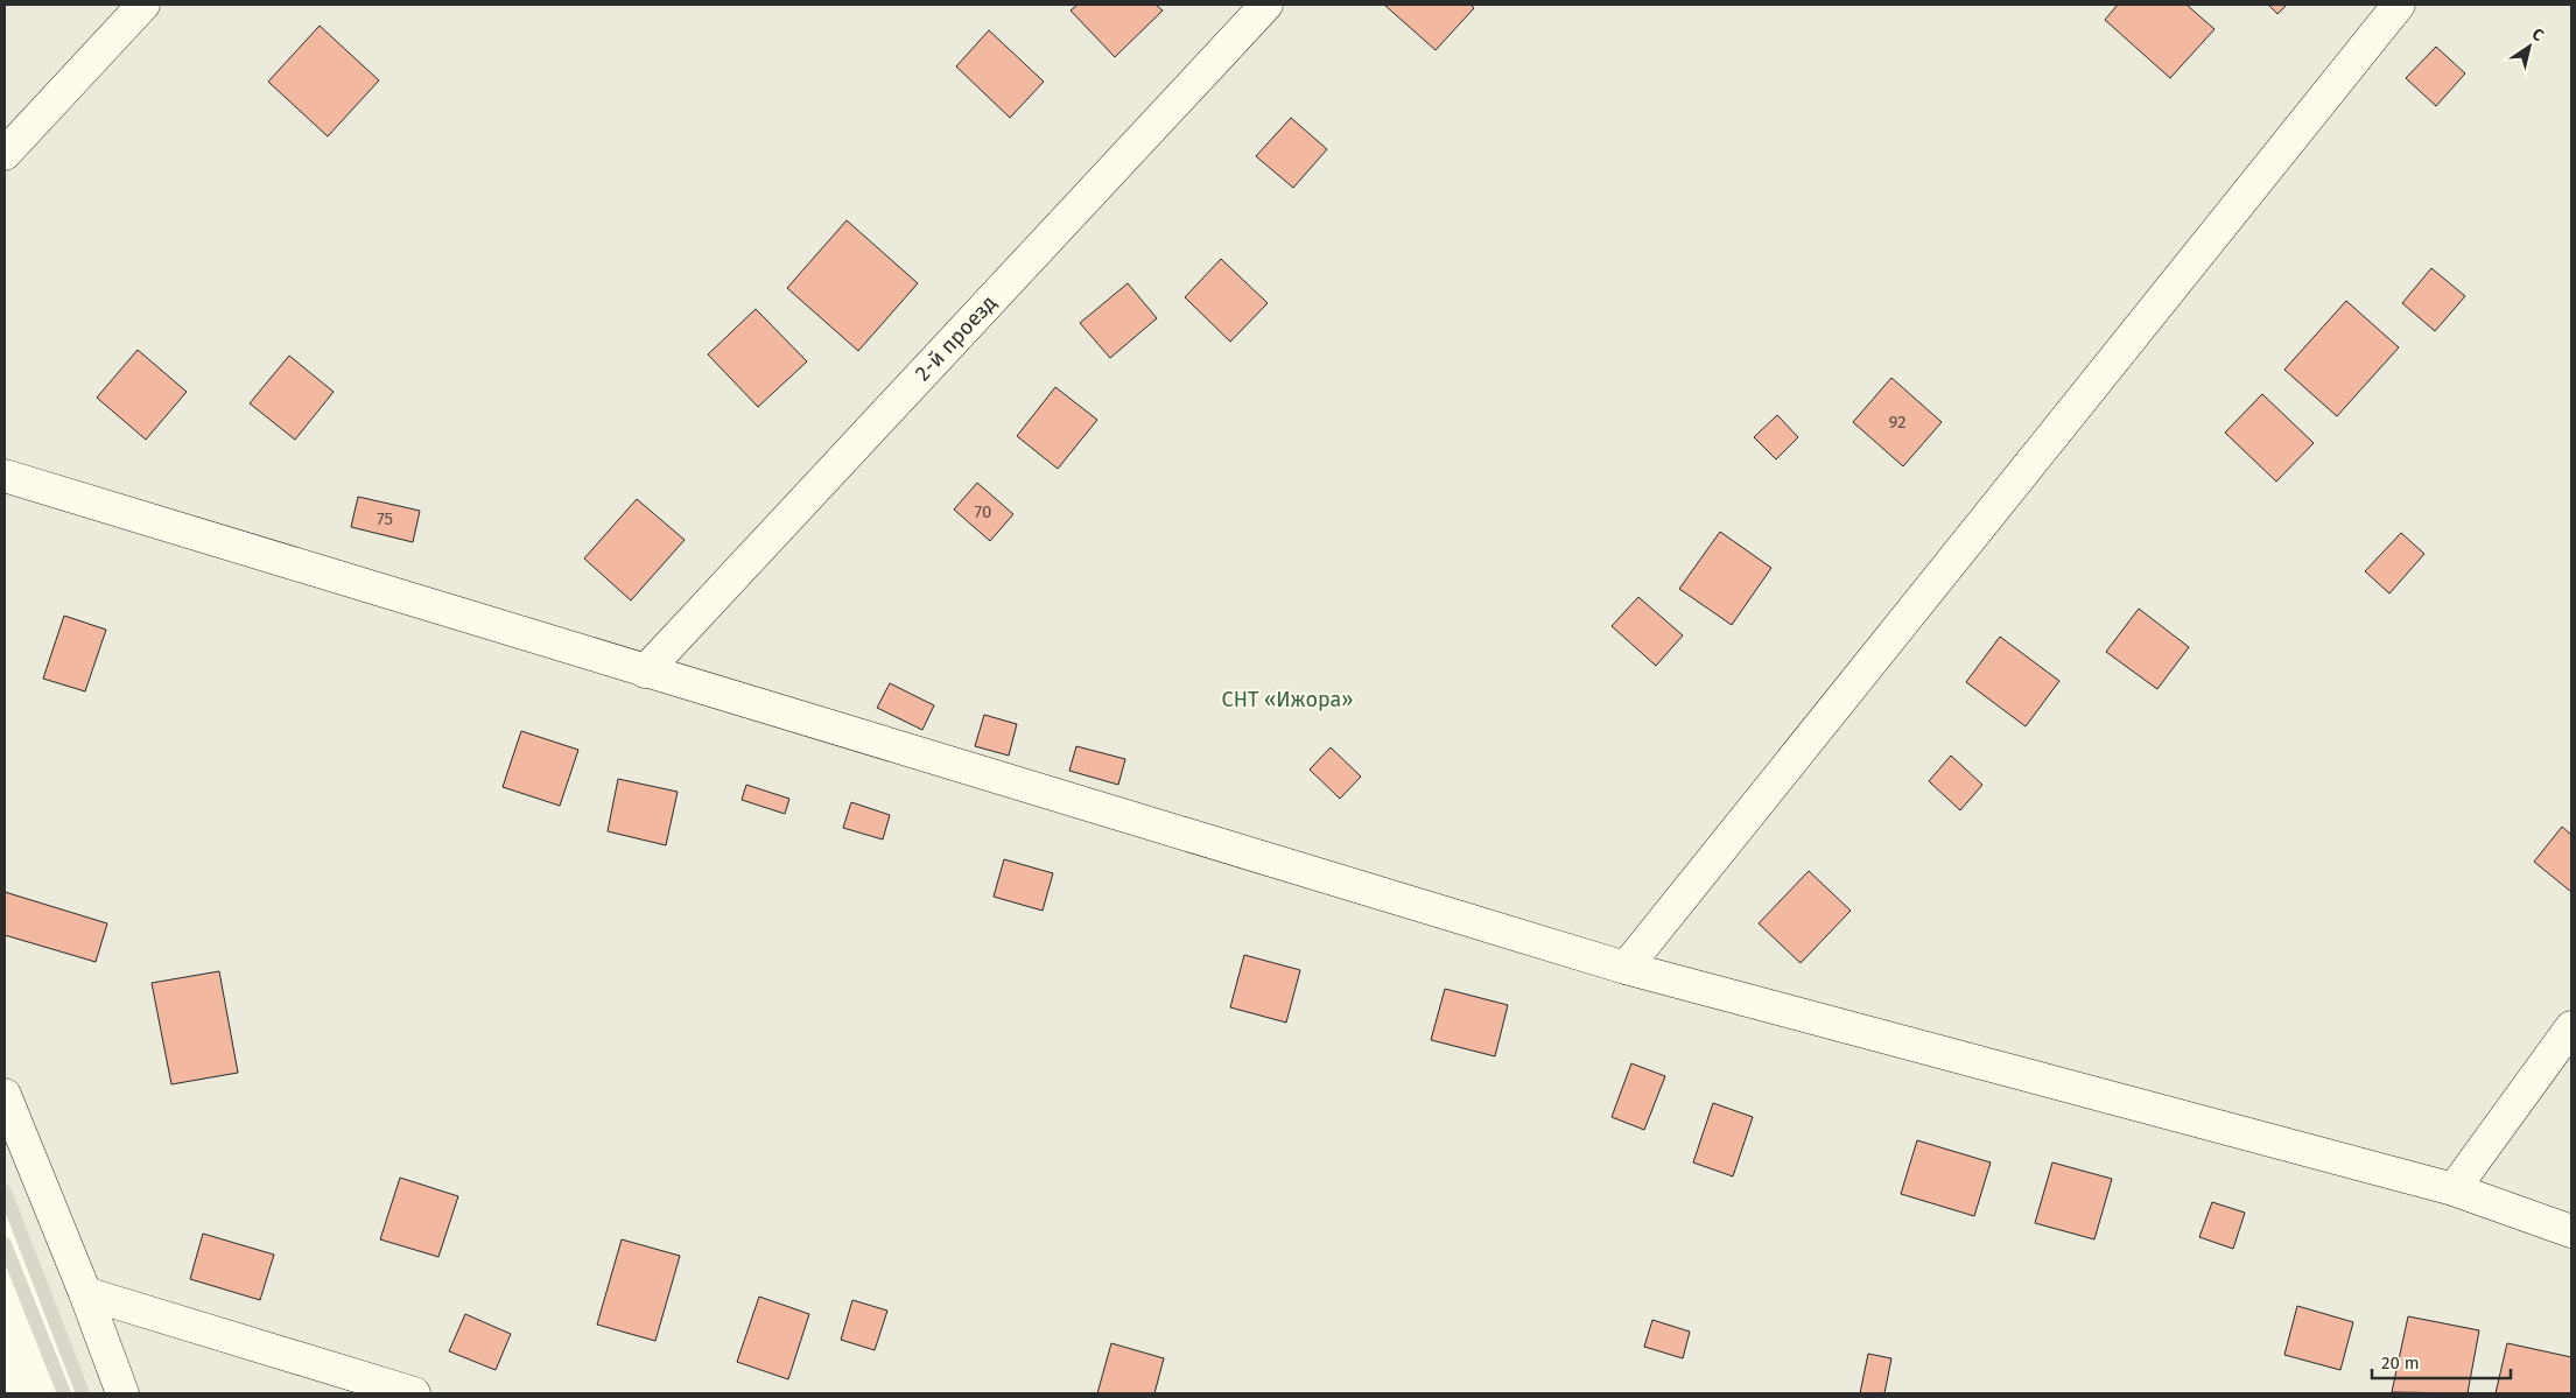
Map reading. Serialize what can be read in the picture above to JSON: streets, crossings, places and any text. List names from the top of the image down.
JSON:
{
  "streets": {
    "street": ["2-й проезд"]
  },
  "parks": ["СНТ «Ижора»"],
  "house_numbers": ["92", "70", "75"],
  "scale_bar": "20 m",
  "north": "top right"
}
